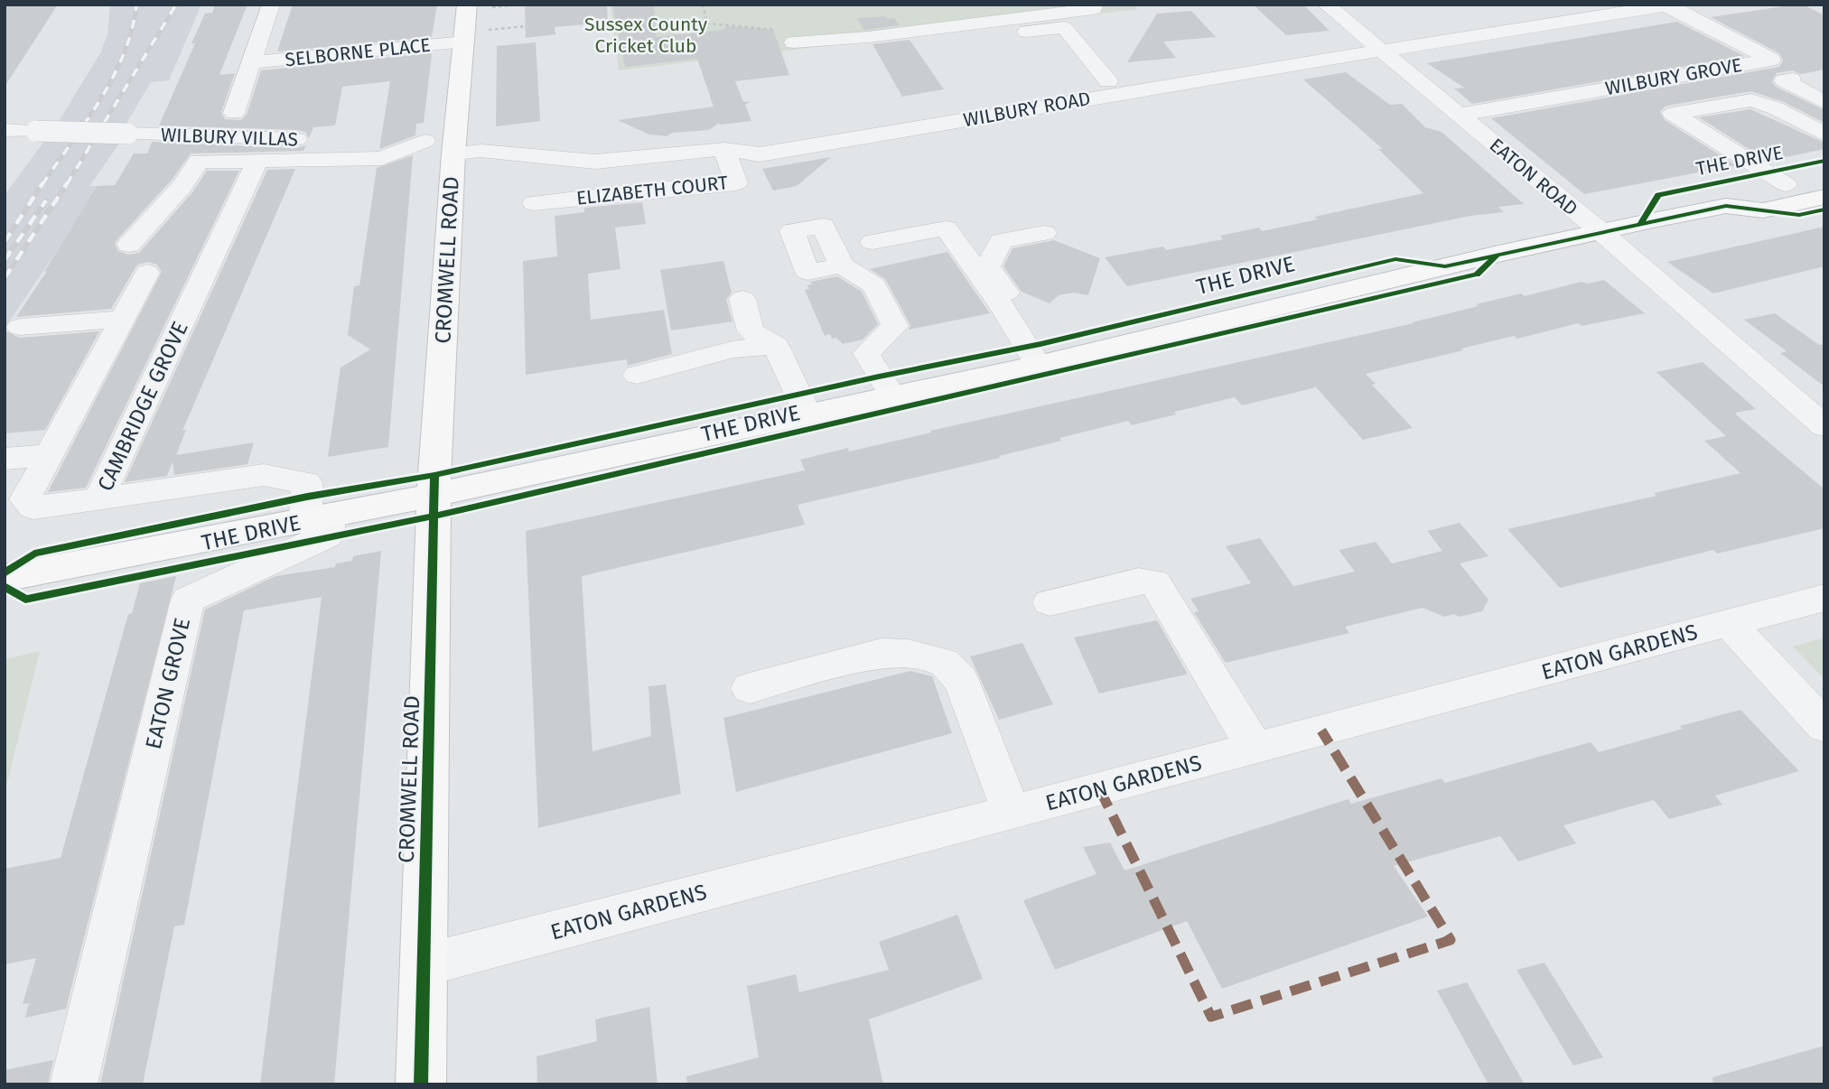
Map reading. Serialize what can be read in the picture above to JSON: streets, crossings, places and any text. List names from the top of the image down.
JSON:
{
  "streets": {
    "main road": ["THE DRIVE", "CROMWELL ROAD"],
    "street": [
      "SELBORNE PLACE",
      "WILBURY GROVE",
      "WILBURY ROAD",
      "WILBURY VILLAS",
      "EATON ROAD",
      "ELIZABETH COURT",
      "CAMBRIDGE GROVE",
      "EATON GARDENS",
      "EATON GROVE"
    ]
  },
  "crossings": [
    ["SELBORNE PLACE", "CROMWELL ROAD"],
    ["WILBURY GROVE", "WILBURY ROAD"],
    ["WILBURY GROVE", "EATON ROAD"],
    ["WILBURY ROAD", "WILBURY VILLAS"],
    ["WILBURY ROAD", "EATON ROAD"],
    ["WILBURY ROAD", "ELIZABETH COURT"],
    ["WILBURY ROAD", "CROMWELL ROAD"],
    ["WILBURY VILLAS", "CROMWELL ROAD"],
    ["THE DRIVE", "EATON ROAD"],
    ["THE DRIVE", "CROMWELL ROAD"],
    ["THE DRIVE", "CAMBRIDGE GROVE"],
    ["THE DRIVE", "EATON GROVE"],
    ["CROMWELL ROAD", "EATON GARDENS"],
    ["CAMBRIDGE GROVE", "EATON GROVE"]
  ],
  "parks": ["Sussex County Cricket Club"]
}
